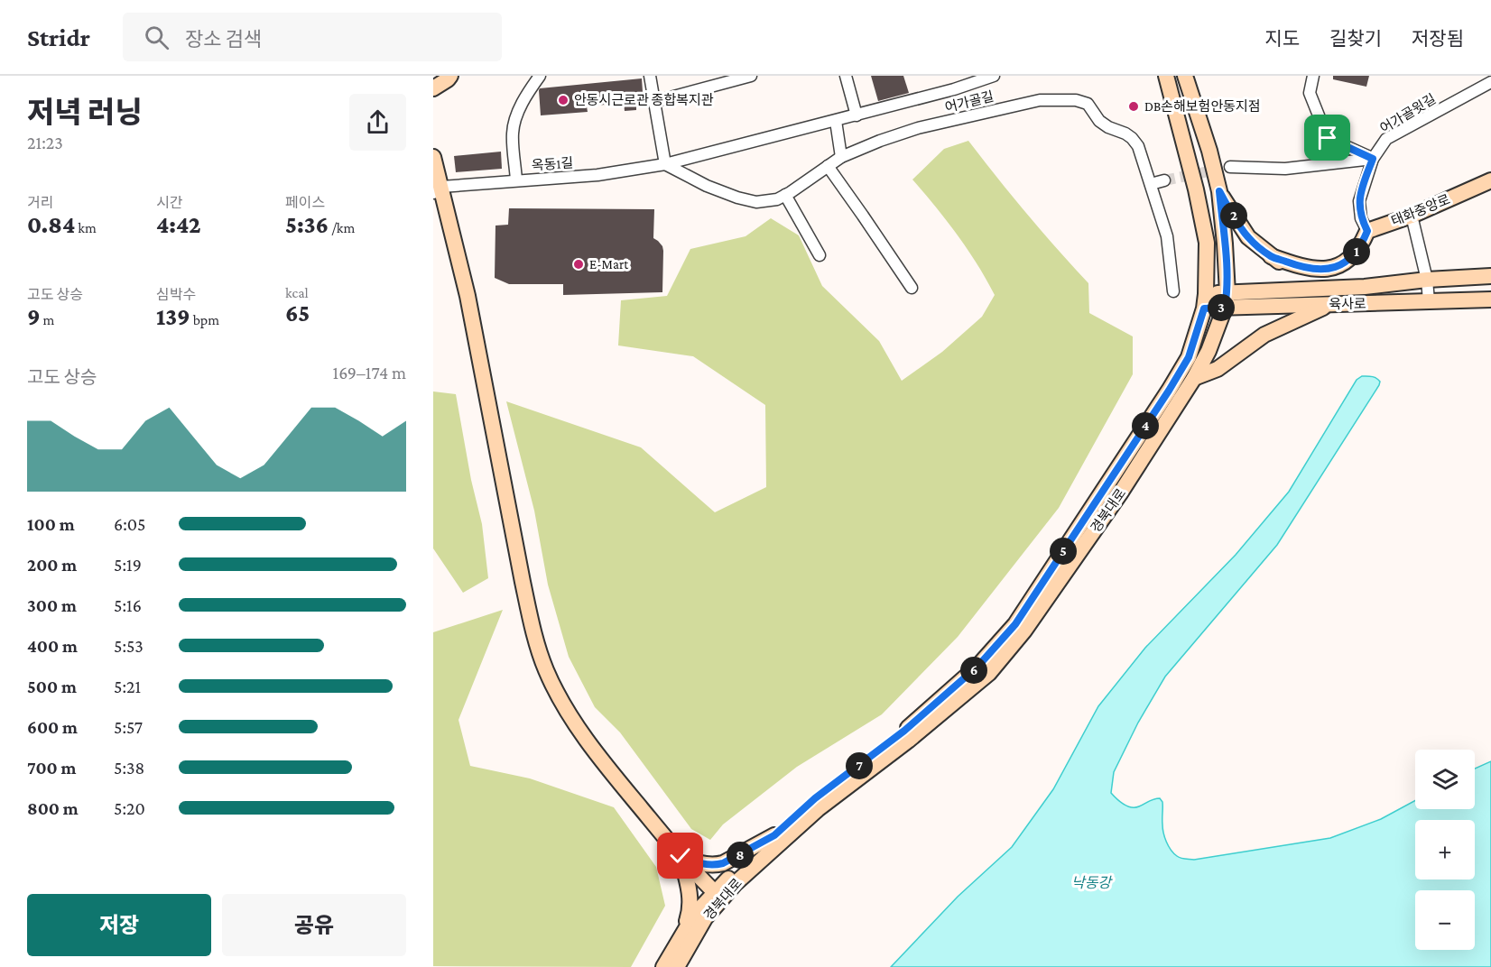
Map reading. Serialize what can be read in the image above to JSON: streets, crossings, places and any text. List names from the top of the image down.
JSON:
{
  "streets": {
    "street": [
      "어가골길",
      "어가골윗길",
      "옥동1길",
      "태화중앙로",
      "육사로",
      "경북대로"
    ]
  },
  "crossings": [
    ["어가골길", "옥동1길"],
    ["어가골윗길", "태화중앙로"],
    ["육사로", "경북대로"]
  ],
  "water": ["낙동강"],
  "places": ["안동시근로관 종합복지관", "DB손해보험안동지점", "E-Mart"],
  "page": {
    "header": "Stridr",
    "search": "장소 검색",
    "nav": ["지도", "길찾기", "저장됨"],
    "heading": ["저녁 러닝", "21:23"],
    "stats": [
      ["거리", "0.84 km"],
      ["시간", "4:42"],
      ["페이스", "5:36 /km"],
      ["고도 상승", "9 m"],
      ["심박수", "139 bpm"],
      ["kcal", "65"]
    ],
    "pins": [
      "2",
      "1",
      "3",
      "4",
      "5",
      "6",
      "7",
      "8"
    ],
    "chart": ["고도 상승", "169–174 m"],
    "list": [
      {
        "name": "100 m",
        "note": "6:05"
      },
      {
        "name": "200 m",
        "note": "5:19"
      },
      {
        "name": "300 m",
        "note": "5:16"
      },
      {
        "name": "400 m",
        "note": "5:53"
      },
      {
        "name": "500 m",
        "note": "5:21"
      },
      {
        "name": "600 m",
        "note": "5:57"
      },
      {
        "name": "700 m",
        "note": "5:38"
      },
      {
        "name": "800 m",
        "note": "5:20"
      }
    ],
    "map_buttons": ["+", "−"],
    "buttons": ["저장", "공유"]
  }
}
